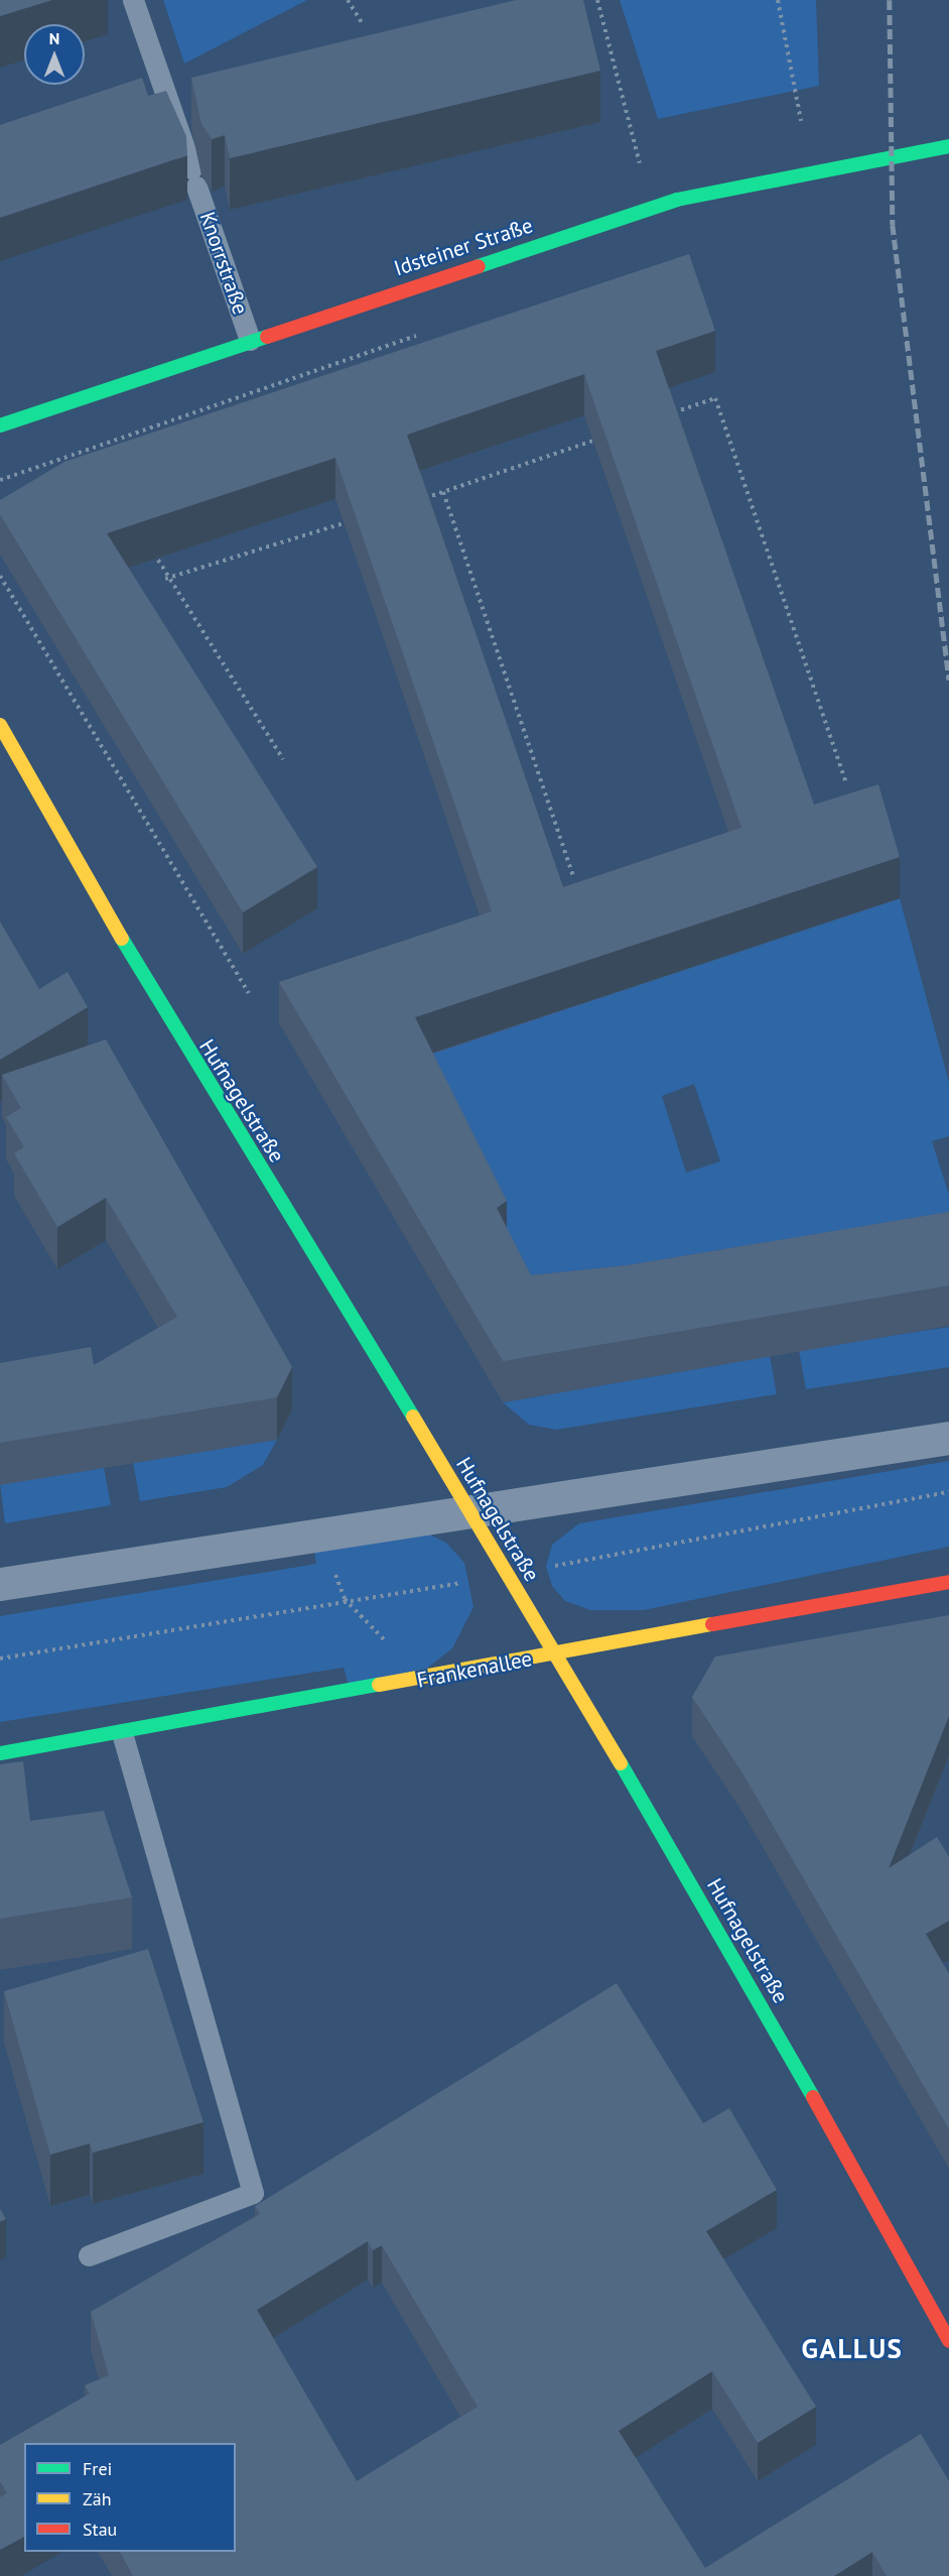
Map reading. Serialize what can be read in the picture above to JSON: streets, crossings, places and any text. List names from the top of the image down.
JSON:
{
  "streets": {
    "street": ["Idsteiner Straße", "Hufnagelstraße", "Frankenallee"],
    "lane": ["Knorrstraße"]
  },
  "crossings": [
    ["Idsteiner Straße", "Knorrstraße"],
    ["Hufnagelstraße", "Frankenallee"]
  ],
  "districts": ["GALLUS"],
  "legend": ["Frei", "Zäh", "Stau"],
  "north": "top"
}
